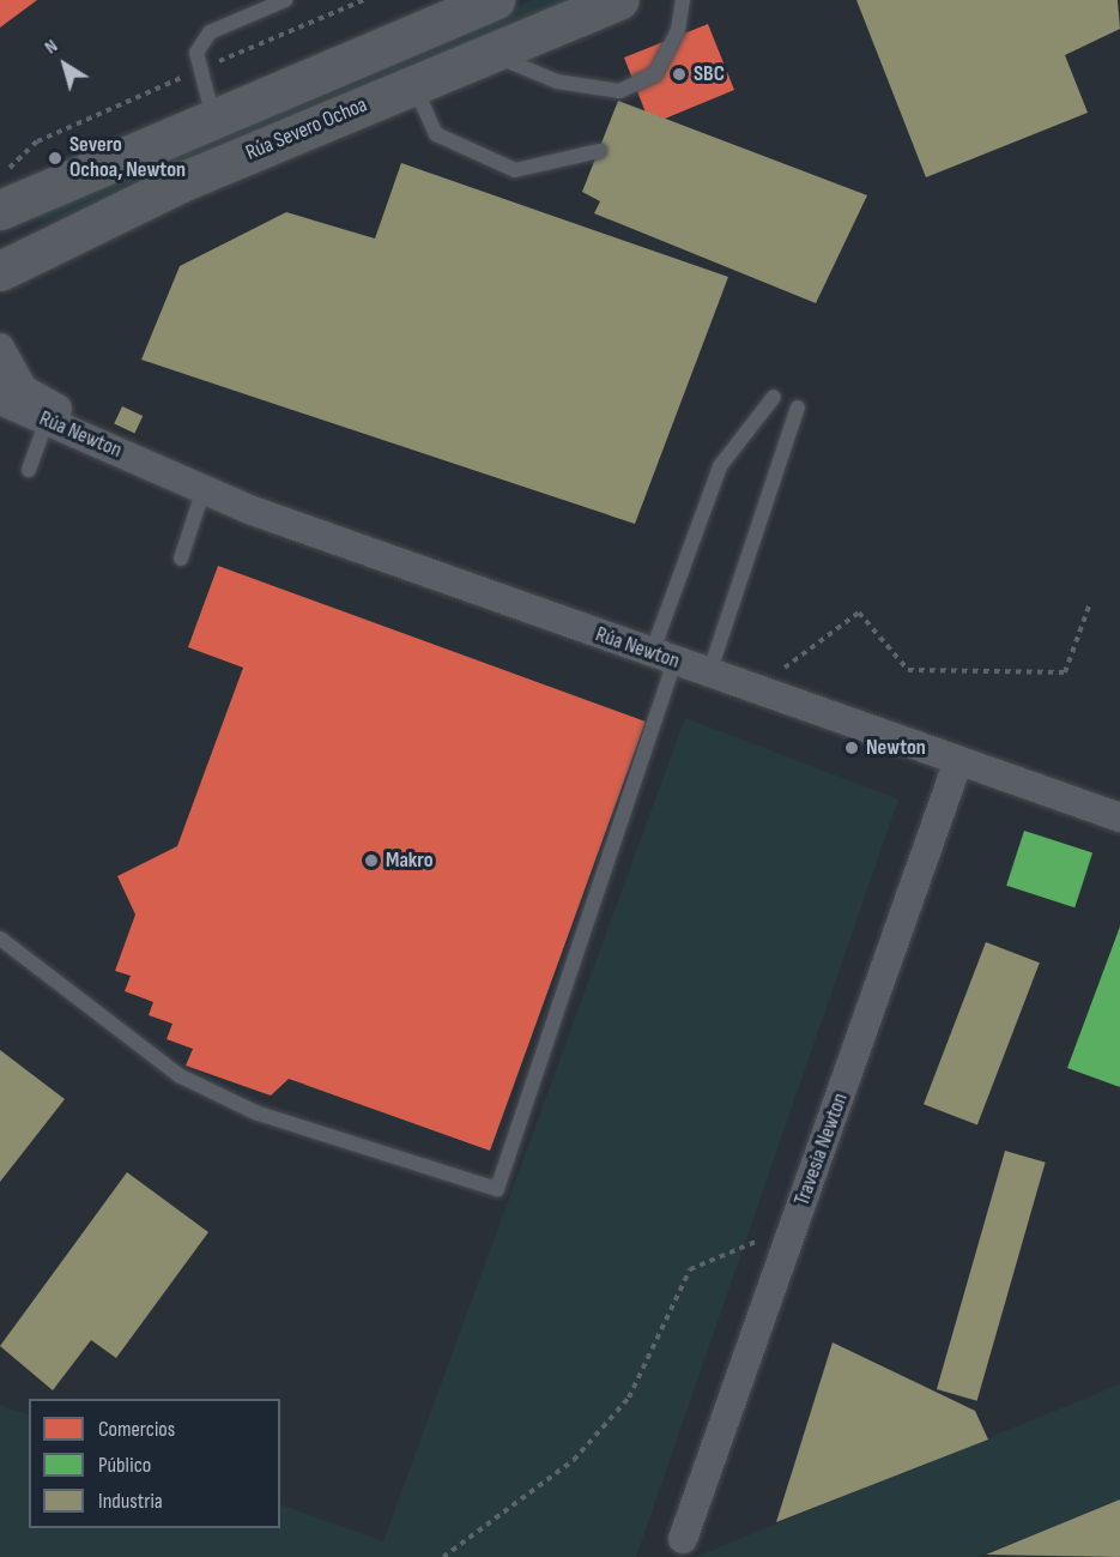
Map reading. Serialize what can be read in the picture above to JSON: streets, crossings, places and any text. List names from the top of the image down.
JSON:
{
  "streets": {
    "main road": ["Rúa Severo Ochoa"],
    "street": ["Rúa Newton", "Travesía Newton"]
  },
  "crossings": [
    ["Rúa Newton", "Travesía Newton"]
  ],
  "places": [
    "SBC",
    "Severo Ochoa, Newton",
    "Newton",
    "Makro"
  ],
  "legend": ["Comercios", "Público", "Industria"],
  "north": "top left"
}
